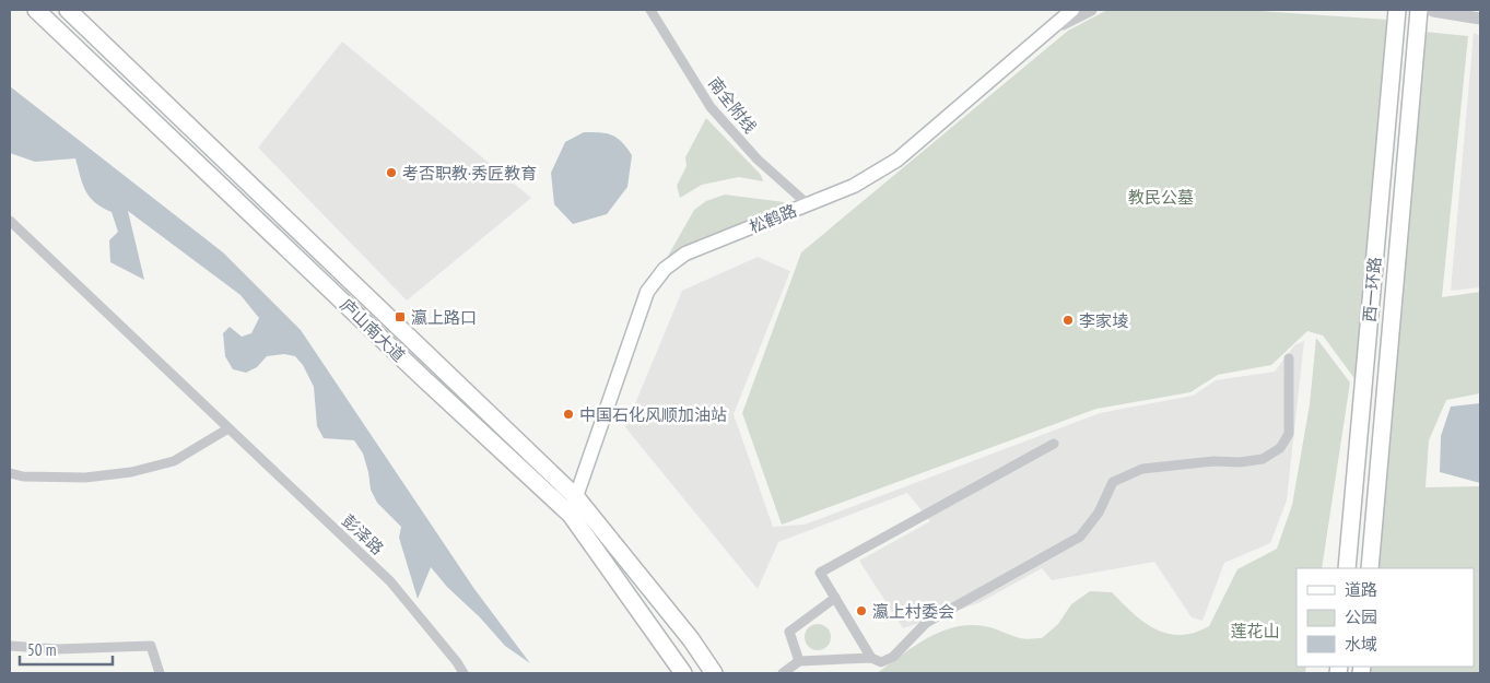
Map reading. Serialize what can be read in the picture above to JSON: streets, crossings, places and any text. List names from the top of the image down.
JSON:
{
  "streets": {
    "highway": ["西一环路", "庐山南大道"],
    "main road": ["松鹤路"],
    "street": ["南全附线", "彭泽路"]
  },
  "crossings": [
    ["南全附线", "松鹤路"],
    ["松鹤路", "庐山南大道"]
  ],
  "parks": ["教民公墓", "莲花山"],
  "places": {
    "other": [
      "考否职教·秀匠教育",
      "李家堎",
      "中国石化风顺加油站",
      "瀛上村委会"
    ],
    "transit": ["瀛上路口"]
  },
  "legend": ["道路", "公园", "水域"],
  "scale_bar": "50 m"
}
